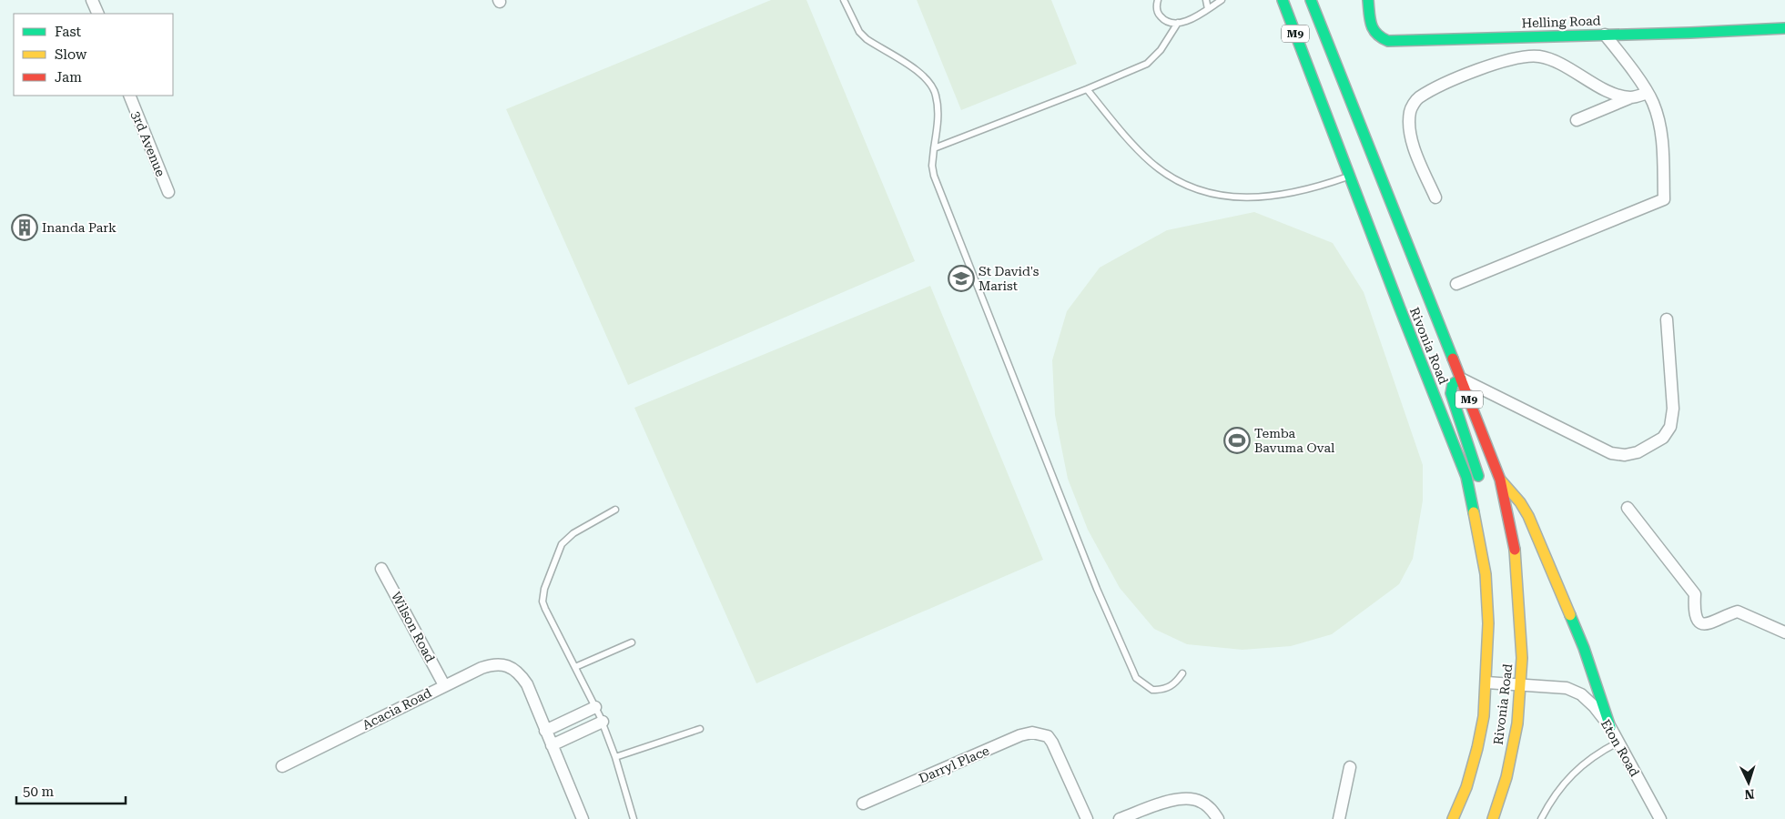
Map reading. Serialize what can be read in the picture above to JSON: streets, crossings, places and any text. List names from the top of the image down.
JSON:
{
  "streets": {
    "main road": ["Helling Road", "M9", "Rivonia Road"],
    "street": [
      "3rd Avenue",
      "Wilson Road",
      "Acacia Road",
      "Eton Road",
      "Darryl Place"
    ]
  },
  "crossings": [
    ["Rivonia Road", "Eton Road"],
    ["Wilson Road", "Acacia Road"]
  ],
  "places": {
    "building": ["Inanda Park"],
    "school or university": ["St David's Marist"],
    "sports": ["Temba Bavuma Oval"]
  },
  "legend": ["Fast", "Slow", "Jam"],
  "scale_bar": "50 m",
  "north": "bottom"
}
